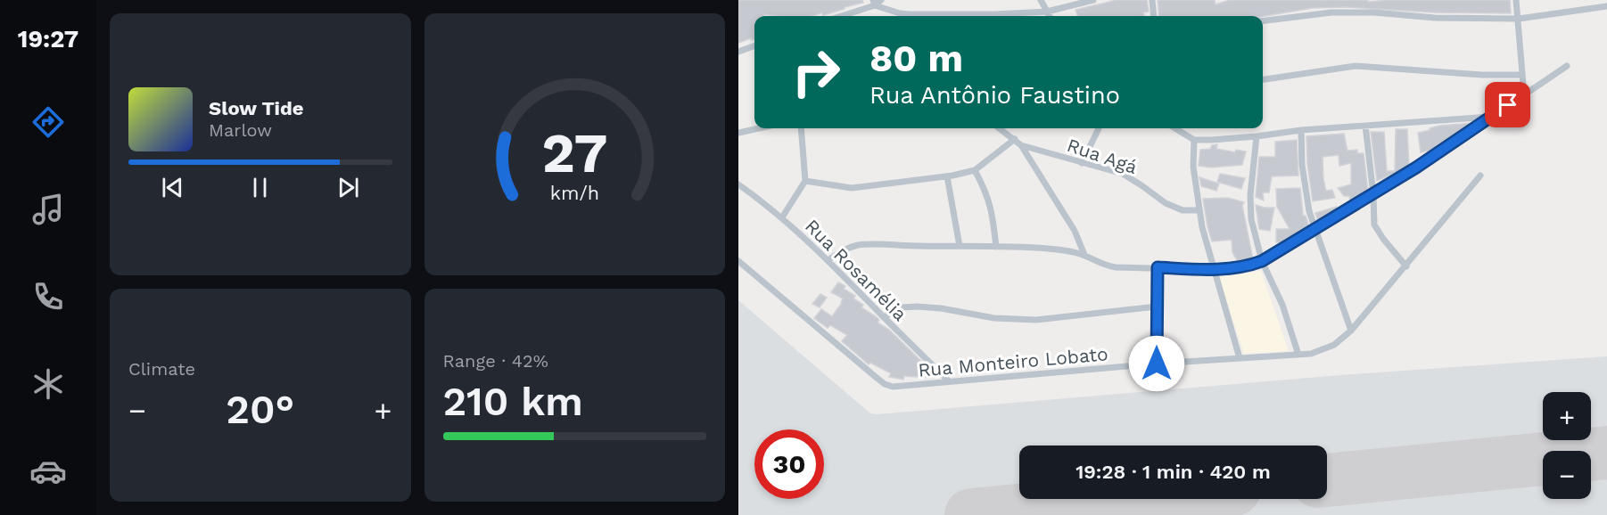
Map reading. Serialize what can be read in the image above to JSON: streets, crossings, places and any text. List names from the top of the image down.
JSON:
{
  "streets": {
    "street": ["Rua Agá", "Rua Rosamélia", "Rua Monteiro Lobato"]
  },
  "crossings": [
    ["Rua Rosamélia", "Rua Monteiro Lobato"]
  ],
  "page": {
    "tabs": "19:27",
    "turn": ["80 m", "Rua Antônio Faustino"],
    "song": ["Slow Tide", "Marlow"],
    "tile": [
      "Climate",
      ["Range · 42%", "210 km"]
    ],
    "heat": ["−", "20°", "+"],
    "map_buttons": ["+", "−"],
    "limit": "30",
    "trip": "19:28 · 1 min · 420 m",
    "gauge": ["27", "km/h"]
  }
}
